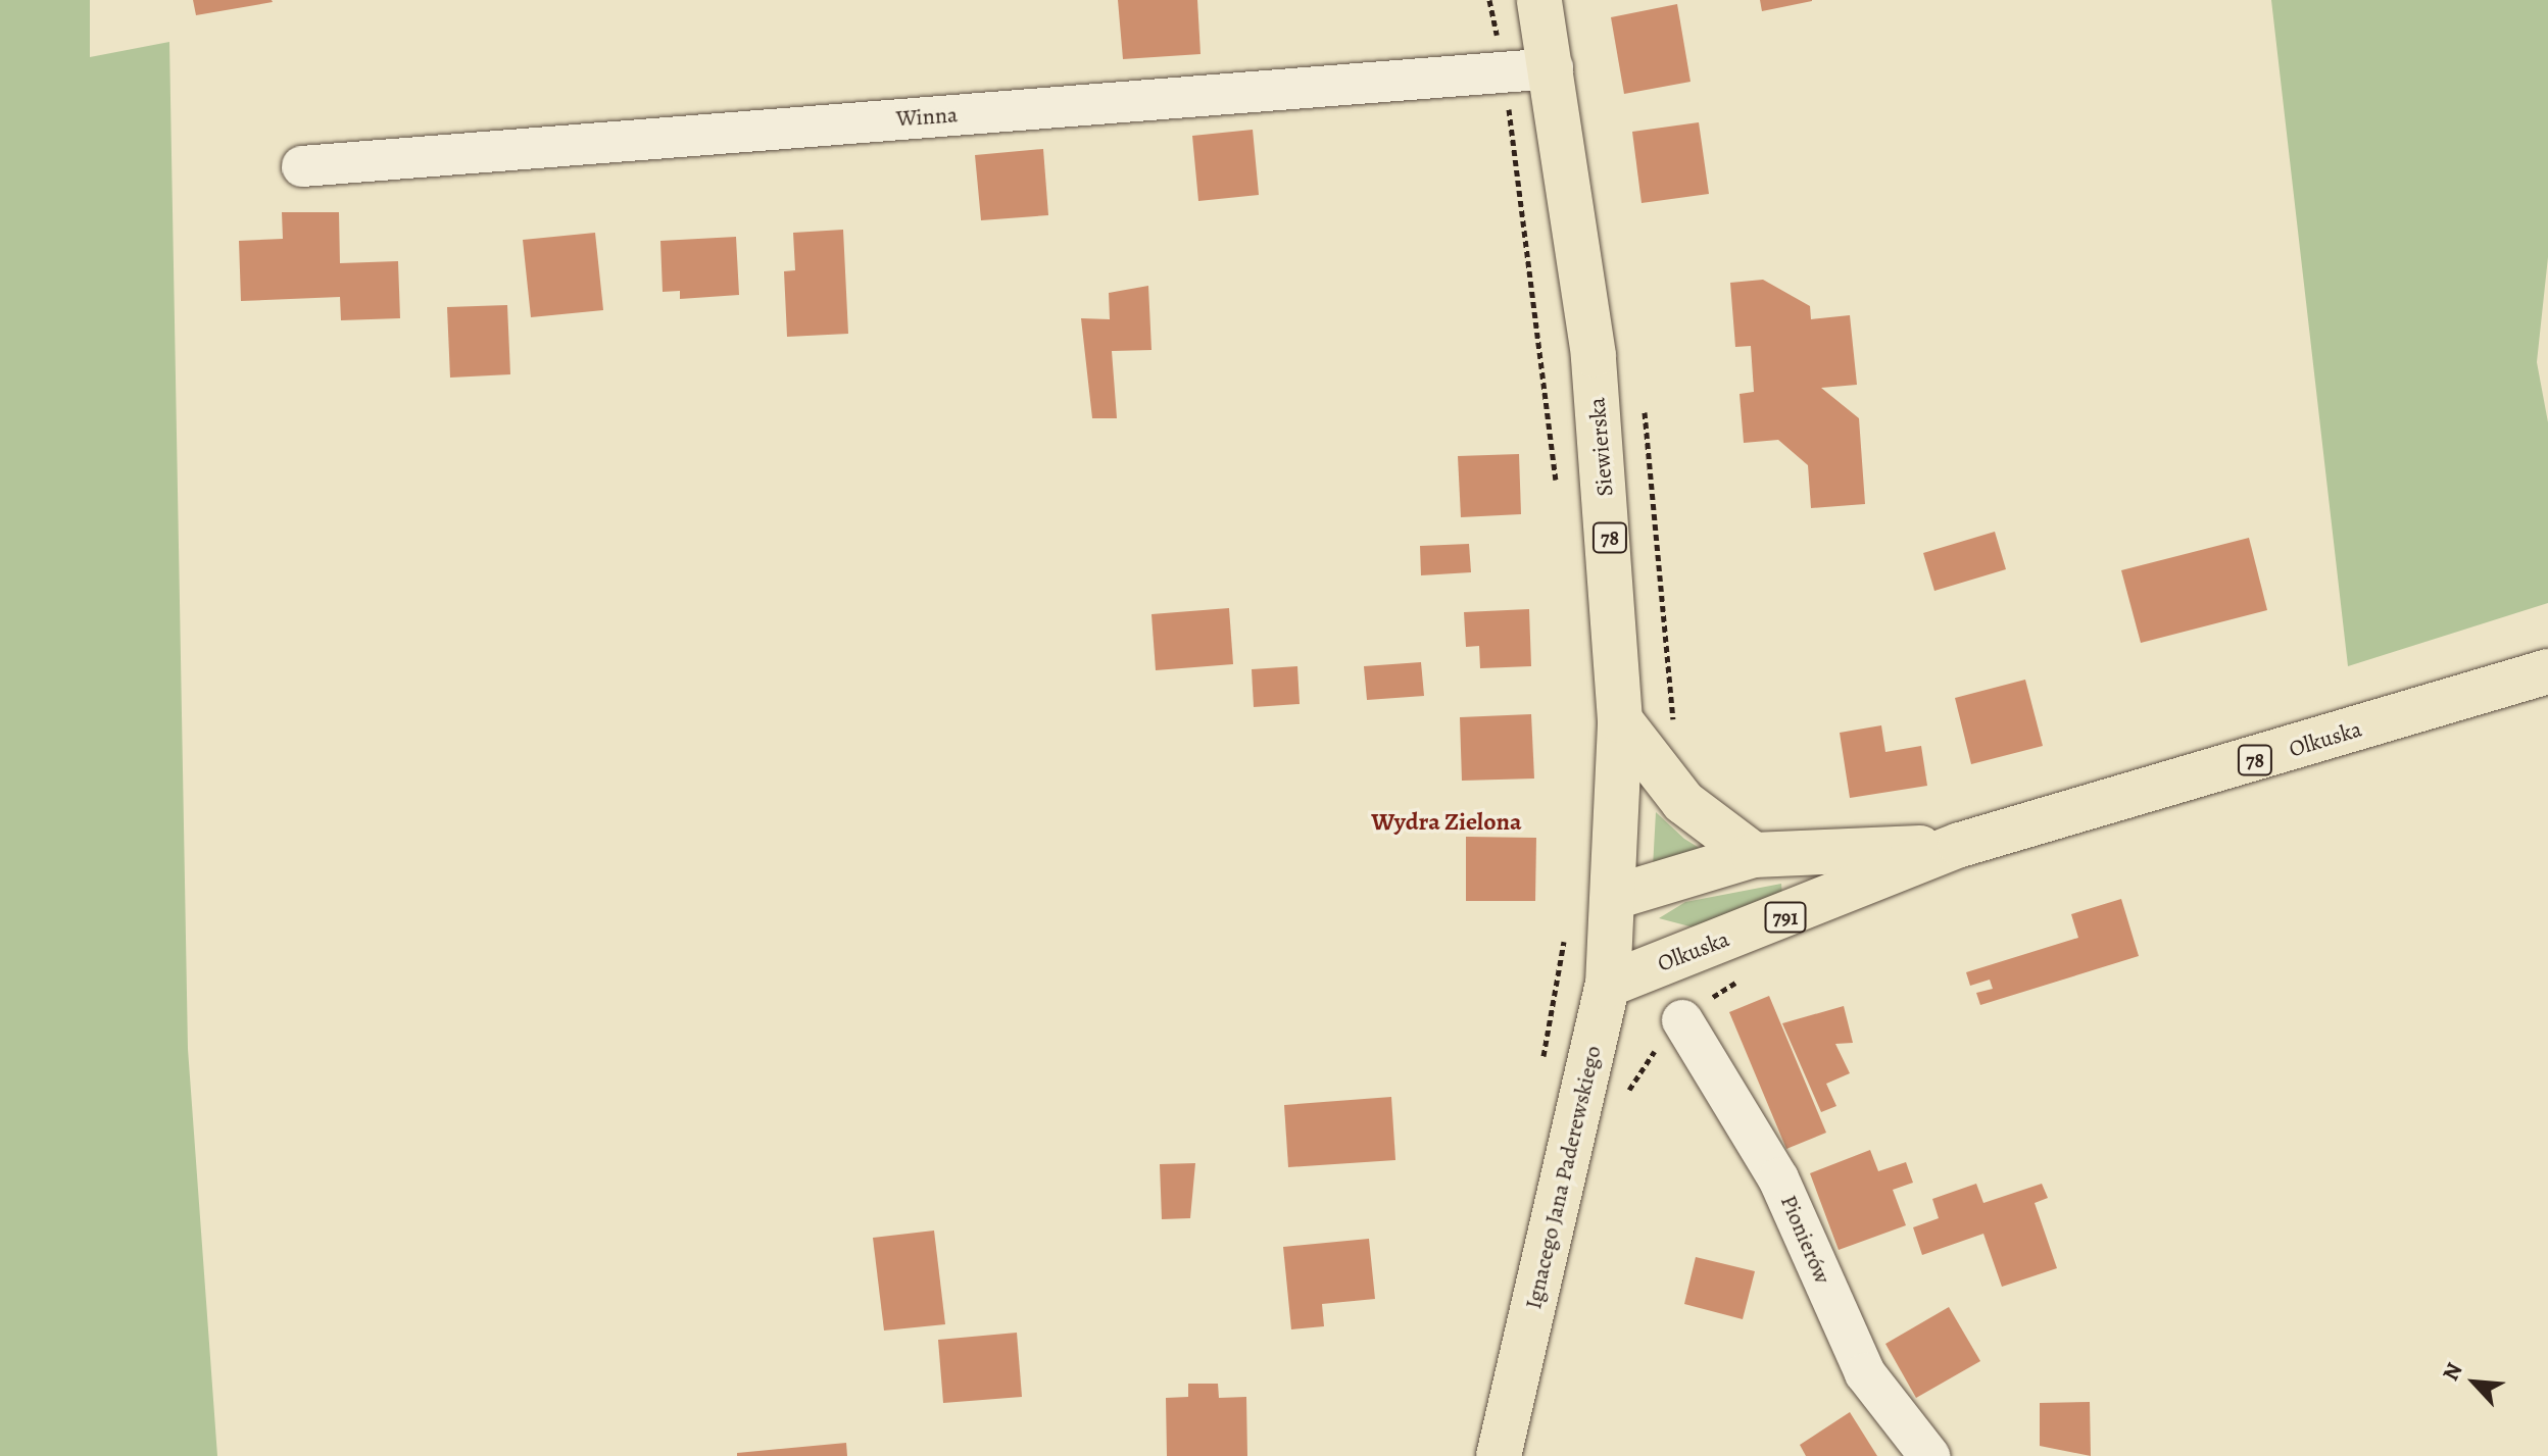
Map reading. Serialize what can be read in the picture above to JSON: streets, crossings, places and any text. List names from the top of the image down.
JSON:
{
  "streets": {
    "main road": [
      "Siewierska",
      "78",
      "Olkuska",
      "791",
      "Ignacego Jana Paderewskiego"
    ],
    "street": ["Winna", "Pionierów"]
  },
  "crossings": [
    ["Winna", "Siewierska"],
    ["Siewierska", "Olkuska"],
    ["Siewierska", "Ignacego Jana Paderewskiego"],
    ["Olkuska", "Ignacego Jana Paderewskiego"]
  ],
  "districts": ["Wydra Zielona"],
  "north": "top left"
}
